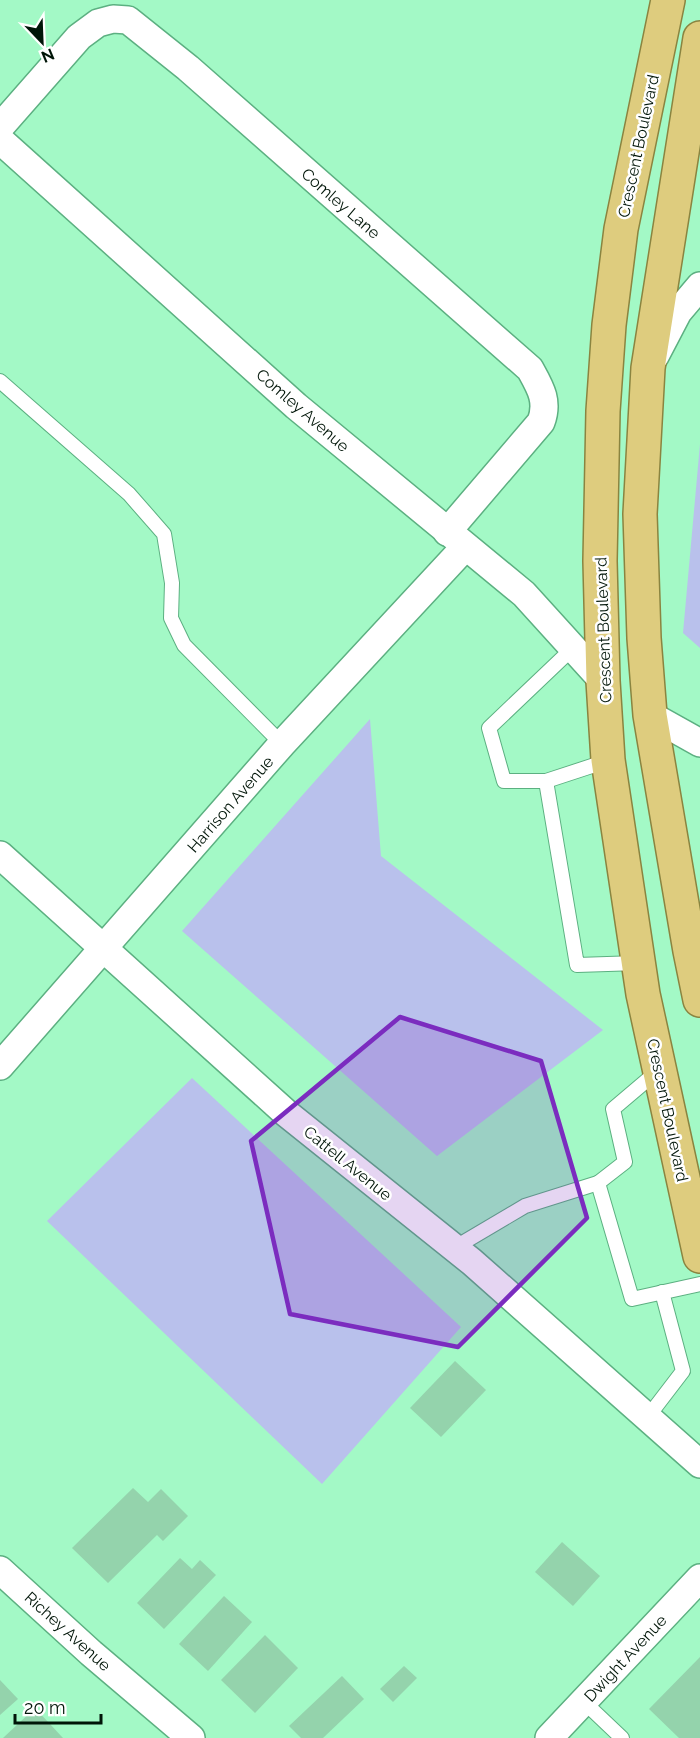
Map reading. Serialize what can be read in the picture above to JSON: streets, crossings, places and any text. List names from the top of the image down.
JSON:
{
  "streets": {
    "highway": ["Crescent Boulevard"],
    "street": [
      "Comley Lane",
      "Comley Avenue",
      "Harrison Avenue",
      "Cattell Avenue",
      "Richey Avenue",
      "Dwight Avenue"
    ]
  },
  "crossings": [
    ["Crescent Boulevard", "Comley Avenue"],
    ["Comley Lane", "Comley Avenue"],
    ["Comley Lane", "Harrison Avenue"],
    ["Comley Avenue", "Harrison Avenue"],
    ["Harrison Avenue", "Cattell Avenue"]
  ],
  "scale_bar": "20 m",
  "north": "bottom right"
}
